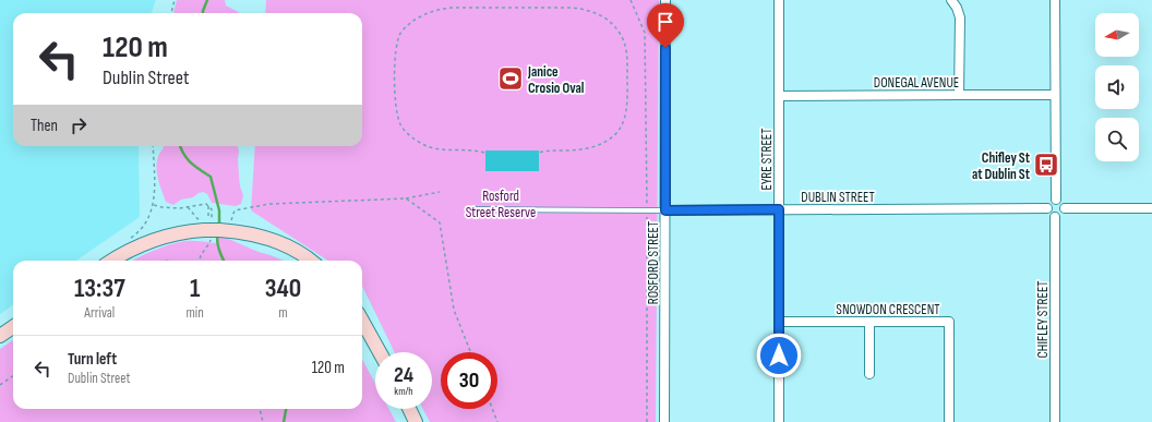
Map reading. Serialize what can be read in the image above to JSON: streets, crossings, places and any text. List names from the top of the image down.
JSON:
{
  "streets": {
    "street": [
      "DONEGAL AVENUE",
      "EYRE STREET",
      "DUBLIN STREET",
      "ROSFORD STREET",
      "SNOWDON CRESCENT",
      "CHIFLEY STREET"
    ]
  },
  "crossings": [
    ["DONEGAL AVENUE", "EYRE STREET"],
    ["EYRE STREET", "DUBLIN STREET"],
    ["EYRE STREET", "SNOWDON CRESCENT"],
    ["DUBLIN STREET", "ROSFORD STREET"],
    ["DUBLIN STREET", "CHIFLEY STREET"]
  ],
  "parks": ["Rosford Street Reserve"],
  "places": {
    "sports": ["Janice Crosio Oval"],
    "bus stop": ["Chifley St at Dublin St"]
  },
  "north": "left",
  "page": {
    "turn": ["120 m", "Dublin Street"],
    "then": "Then",
    "eta": [
      "13:37",
      "Arrival",
      "1",
      "min",
      "340",
      "m"
    ],
    "list": [
      {
        "name": "Turn left",
        "note": "Dublin Street",
        "value": "120 m"
      }
    ],
    "speed": "24 km/h",
    "limit": "30"
  }
}
